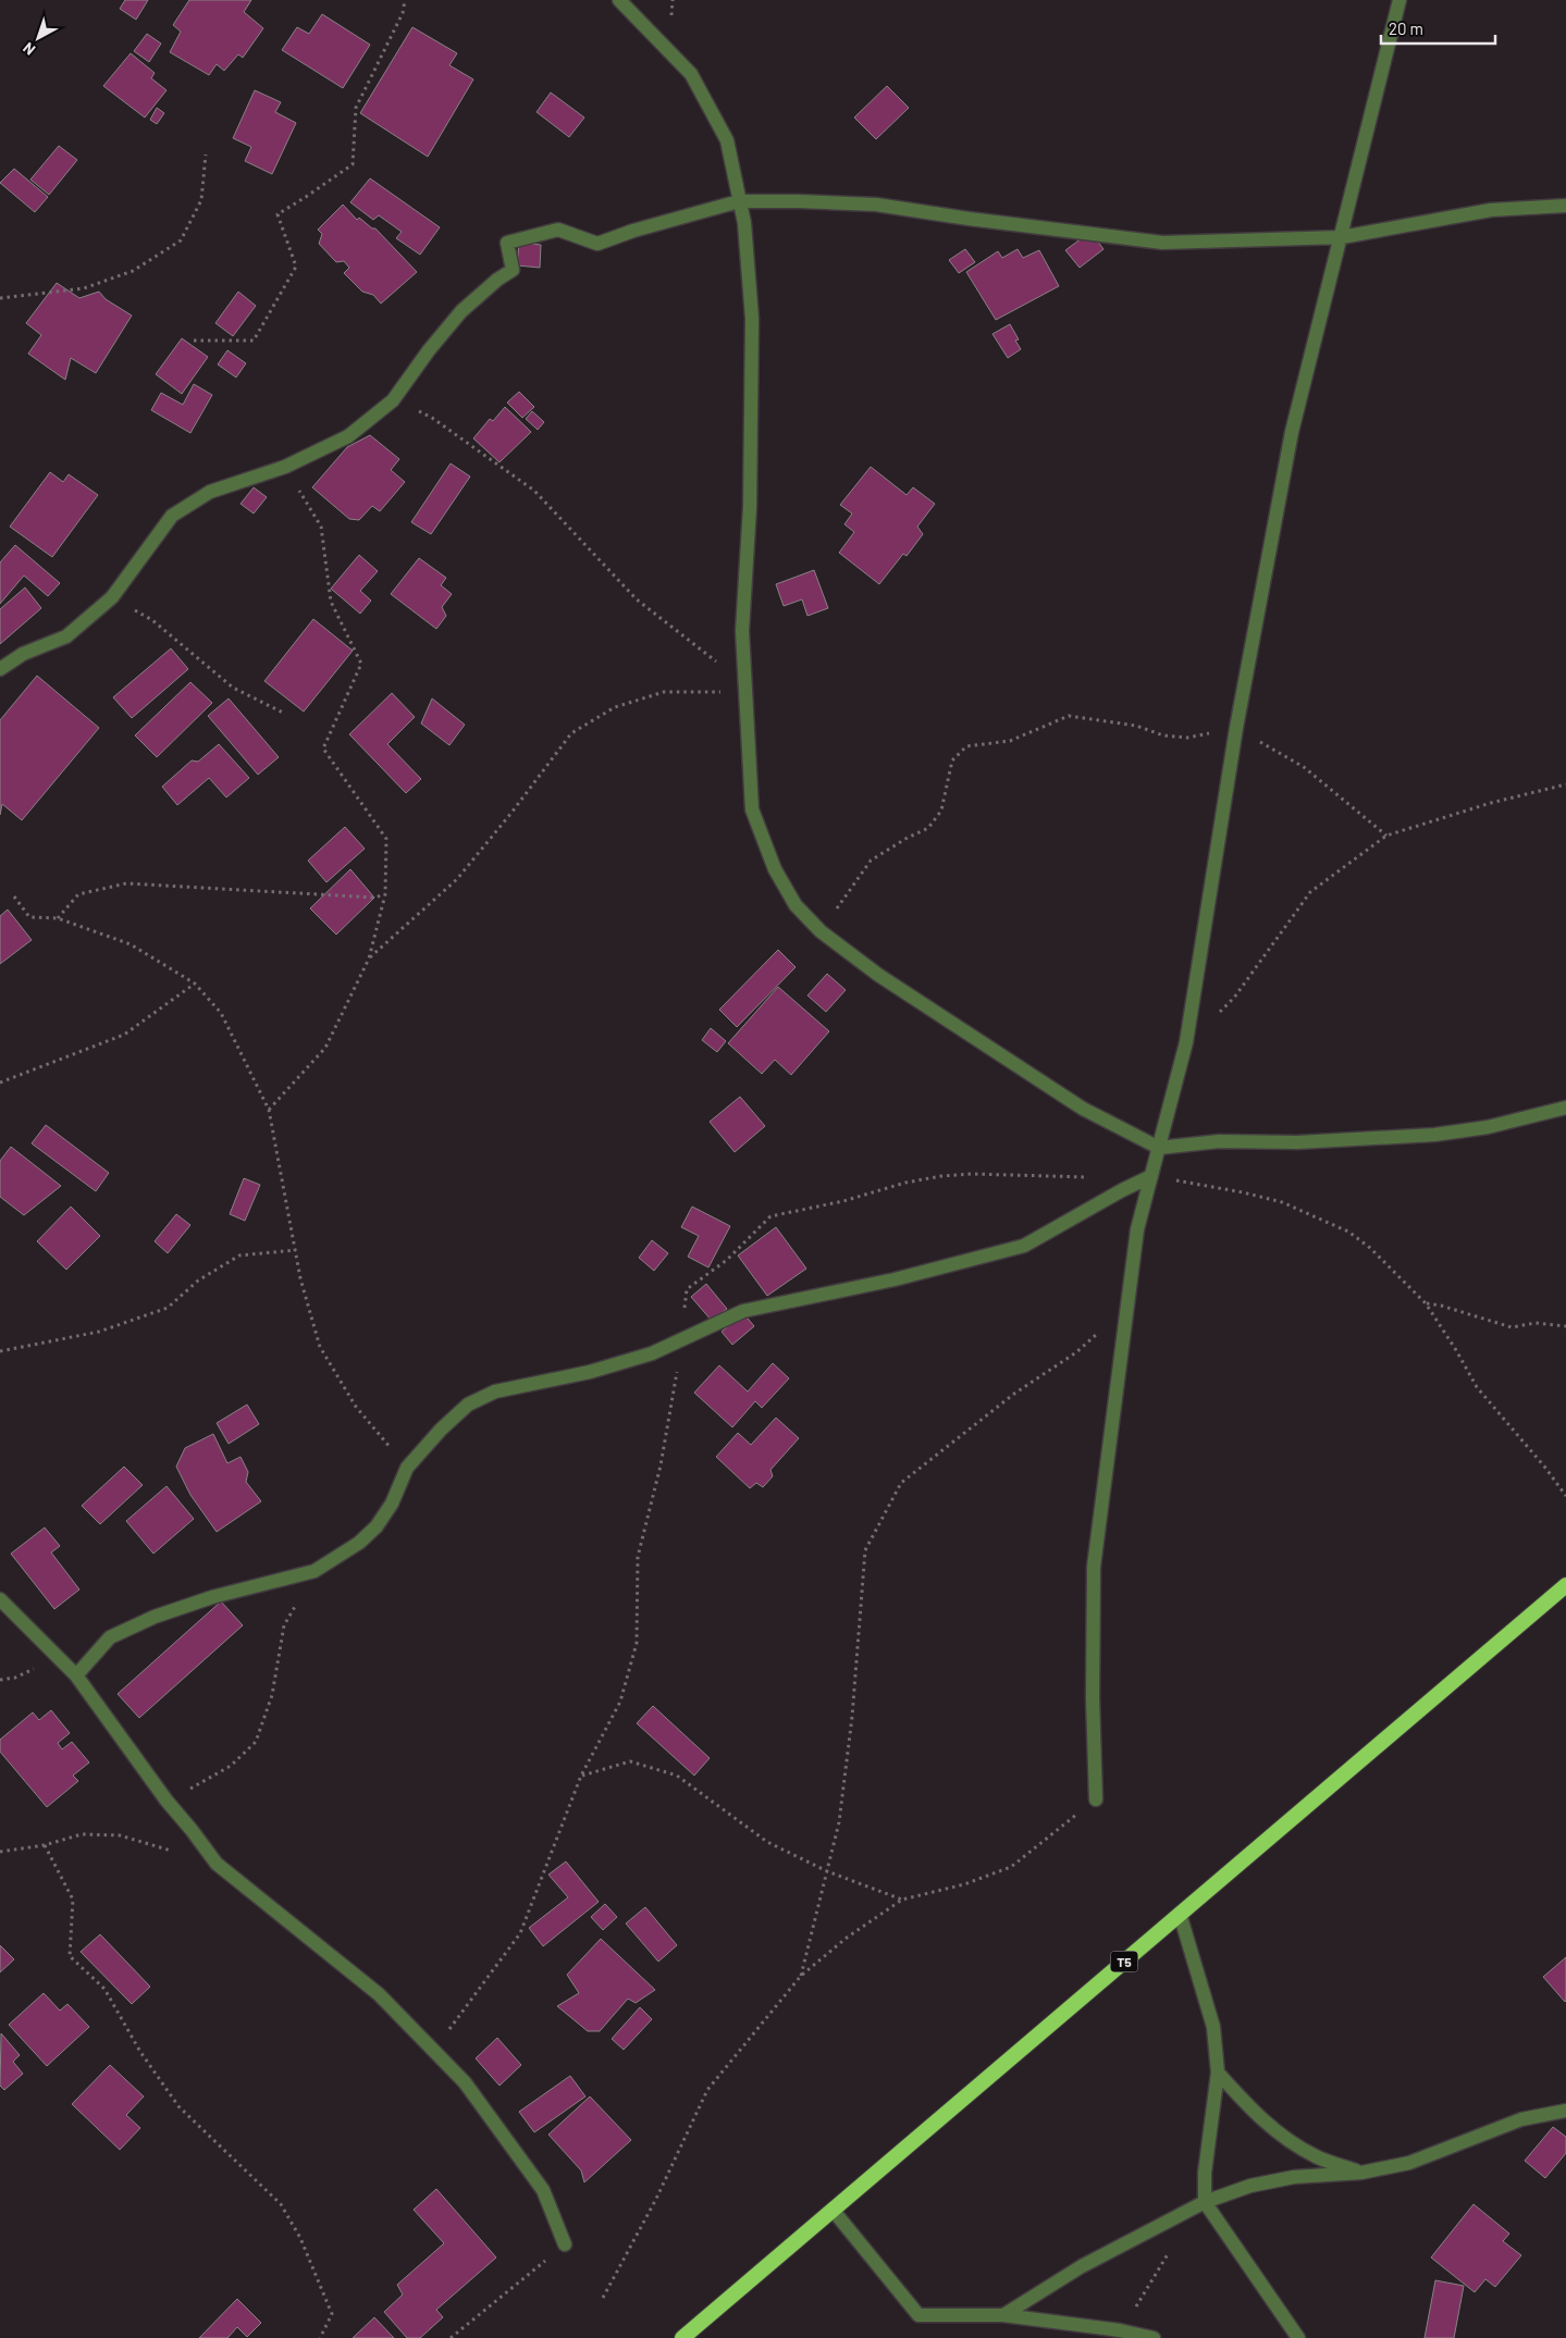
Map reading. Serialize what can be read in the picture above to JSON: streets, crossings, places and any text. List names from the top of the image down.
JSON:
{
  "streets": {
    "highway": ["T5"]
  },
  "scale_bar": "20 m",
  "north": "bottom left"
}
